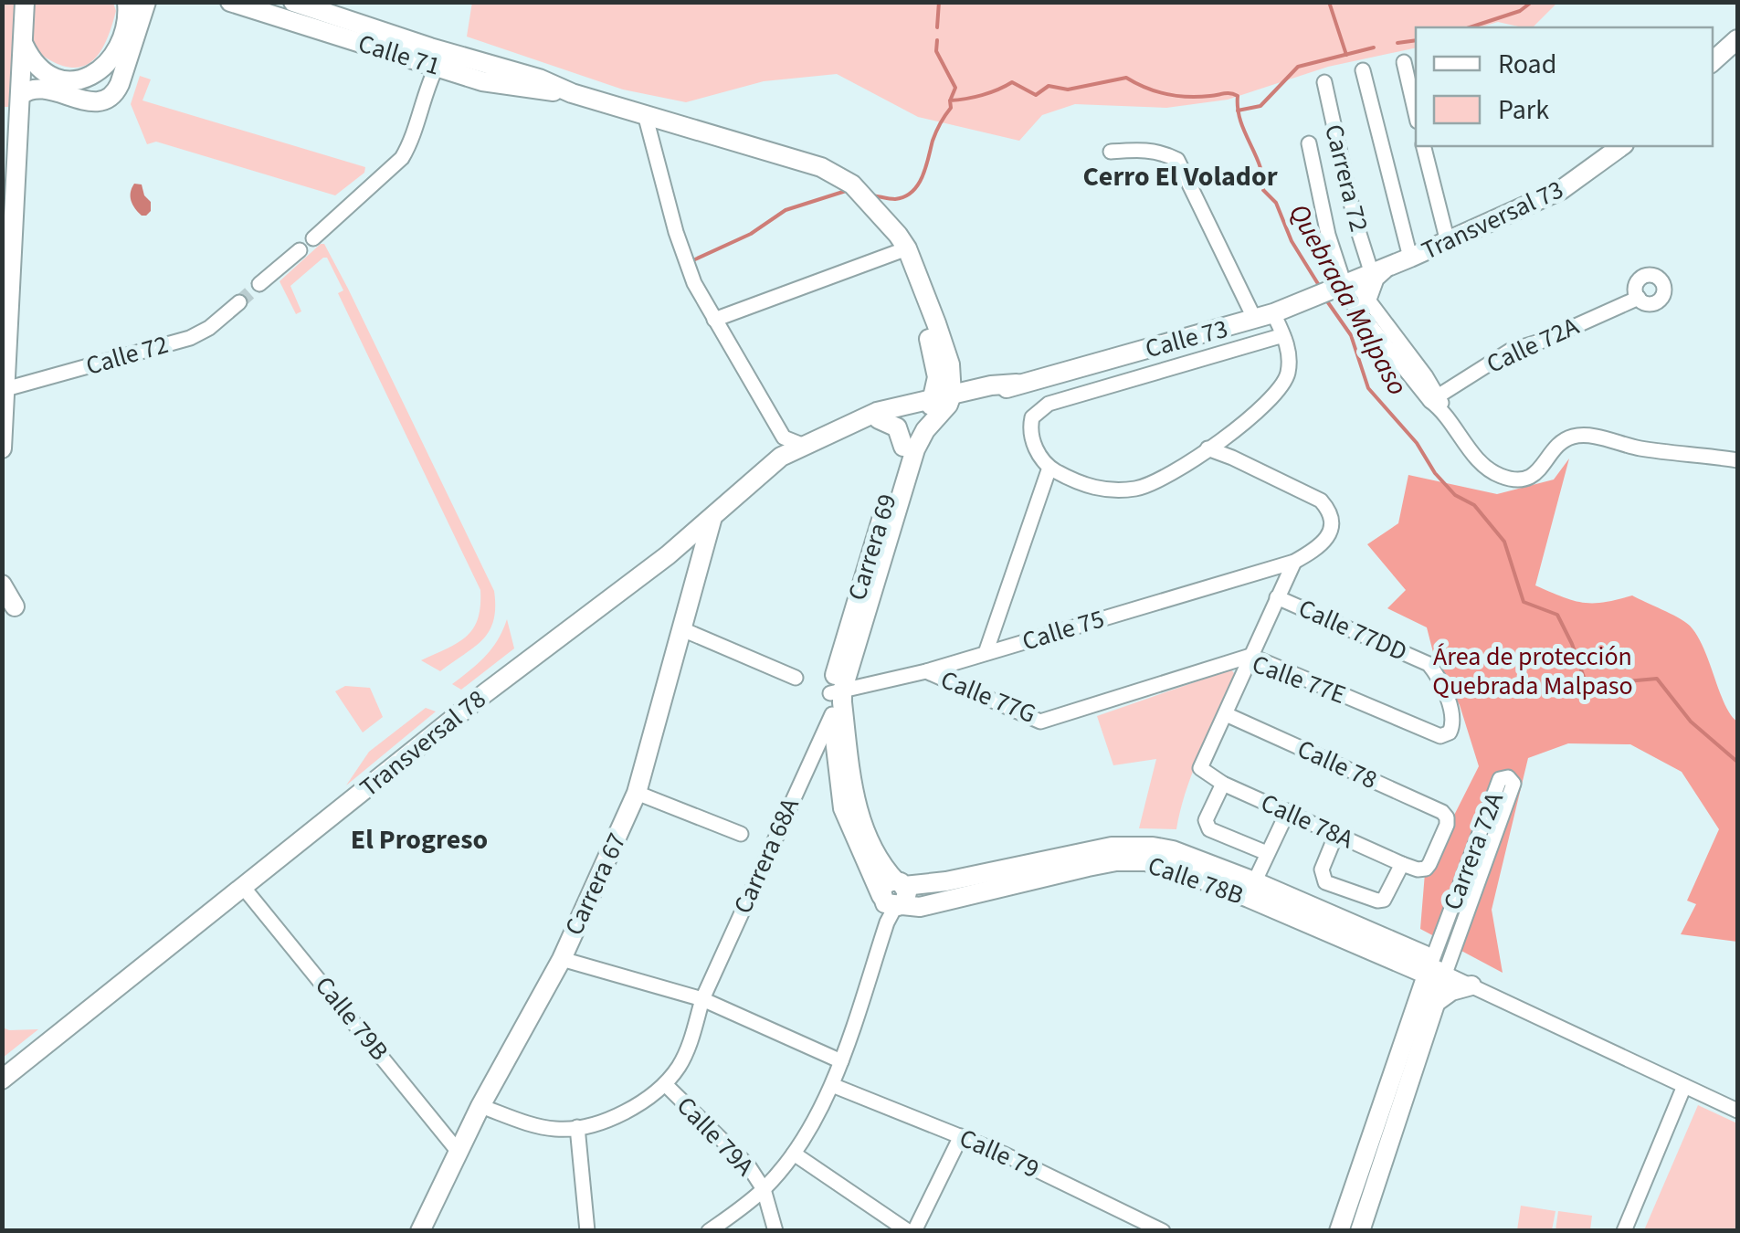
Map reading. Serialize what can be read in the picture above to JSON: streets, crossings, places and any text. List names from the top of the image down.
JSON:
{
  "streets": {
    "main road": [
      "Calle 71",
      "Transversal 73",
      "Calle 73",
      "Carrera 69",
      "Transversal 78",
      "Carrera 72A",
      "Calle 78B",
      "Carrera 67"
    ],
    "street": [
      "Carrera 72",
      "Calle 72A",
      "Calle 72",
      "Calle 75",
      "Calle 77DD",
      "Calle 77E",
      "Calle 77G",
      "Calle 78",
      "Calle 78A",
      "Carrera 68A",
      "Calle 79B",
      "Calle 79A",
      "Calle 79"
    ]
  },
  "crossings": [
    ["Carrera 72", "Transversal 73"],
    ["Transversal 73", "Calle 73"],
    ["Calle 73", "Carrera 69"],
    ["Calle 73", "Transversal 78"],
    ["Carrera 69", "Calle 75"],
    ["Carrera 69", "Carrera 68A"],
    ["Carrera 69", "Calle 78B"],
    ["Calle 75", "Calle 77G"],
    ["Calle 77DD", "Calle 77E"],
    ["Calle 77E", "Calle 77G"],
    ["Transversal 78", "Carrera 67"],
    ["Transversal 78", "Calle 79B"],
    ["Calle 78", "Calle 78A"],
    ["Calle 78", "Carrera 72A"],
    ["Calle 78A", "Carrera 72A"],
    ["Carrera 72A", "Calle 78B"],
    ["Carrera 67", "Calle 79B"]
  ],
  "districts": ["Cerro El Volador", "El Progreso"],
  "water": ["Quebrada Malpaso"],
  "parks": ["Área de protección Quebrada Malpaso"],
  "legend": ["Road", "Park"]
}
